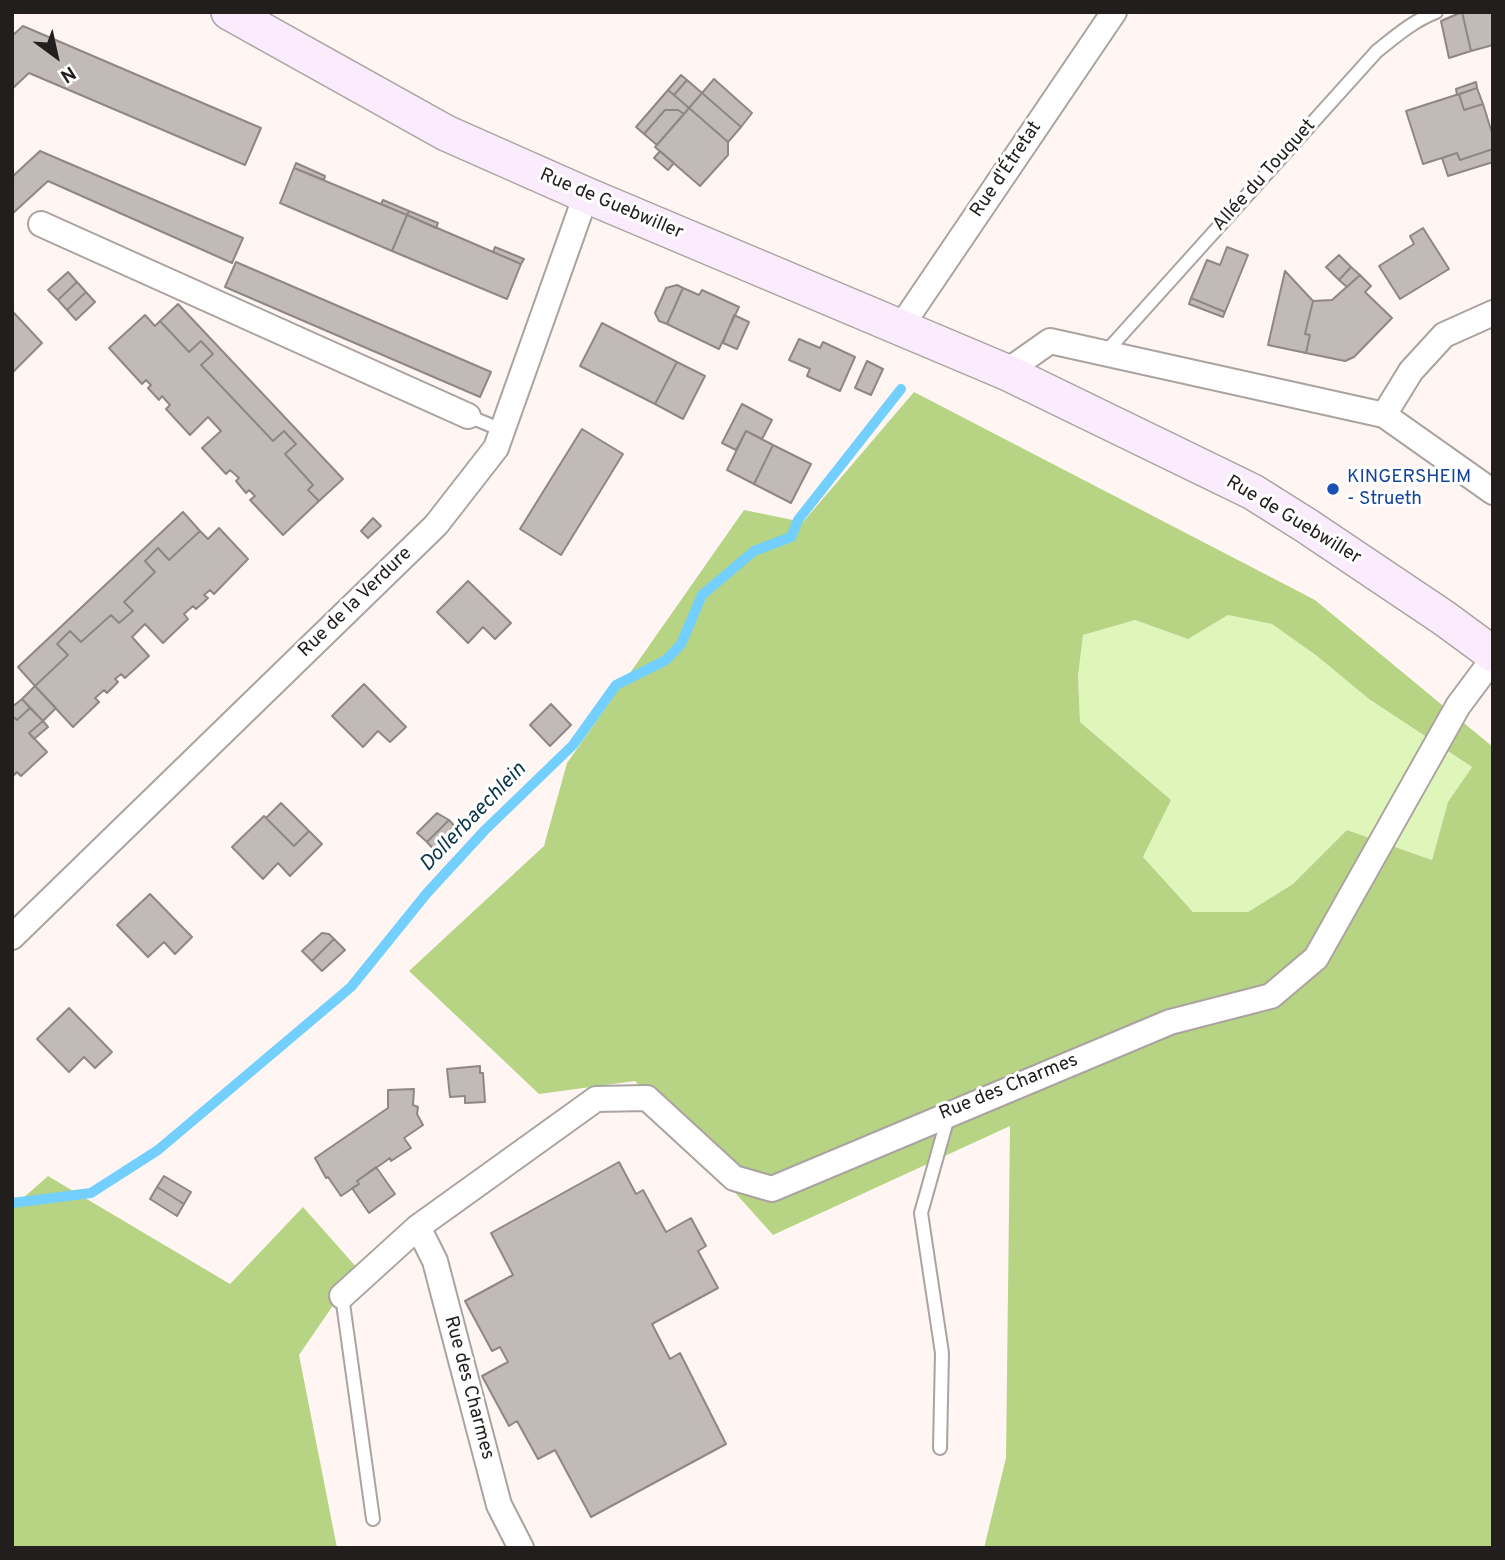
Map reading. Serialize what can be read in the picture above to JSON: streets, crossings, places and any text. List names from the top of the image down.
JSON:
{
  "streets": {
    "main road": ["Rue de Guebwiller"],
    "street": ["Rue d'Étretat", "Rue de la Verdure", "Rue des Charmes"],
    "lane": ["Allée du Touquet"]
  },
  "crossings": [
    ["Rue d'Étretat", "Rue de Guebwiller"],
    ["Rue de Guebwiller", "Rue de la Verdure"],
    ["Rue de Guebwiller", "Rue des Charmes"]
  ],
  "water": ["Dollerbaechlein"],
  "places": ["KINGERSHEIM - Strueth"],
  "north": "bottom right"
}
